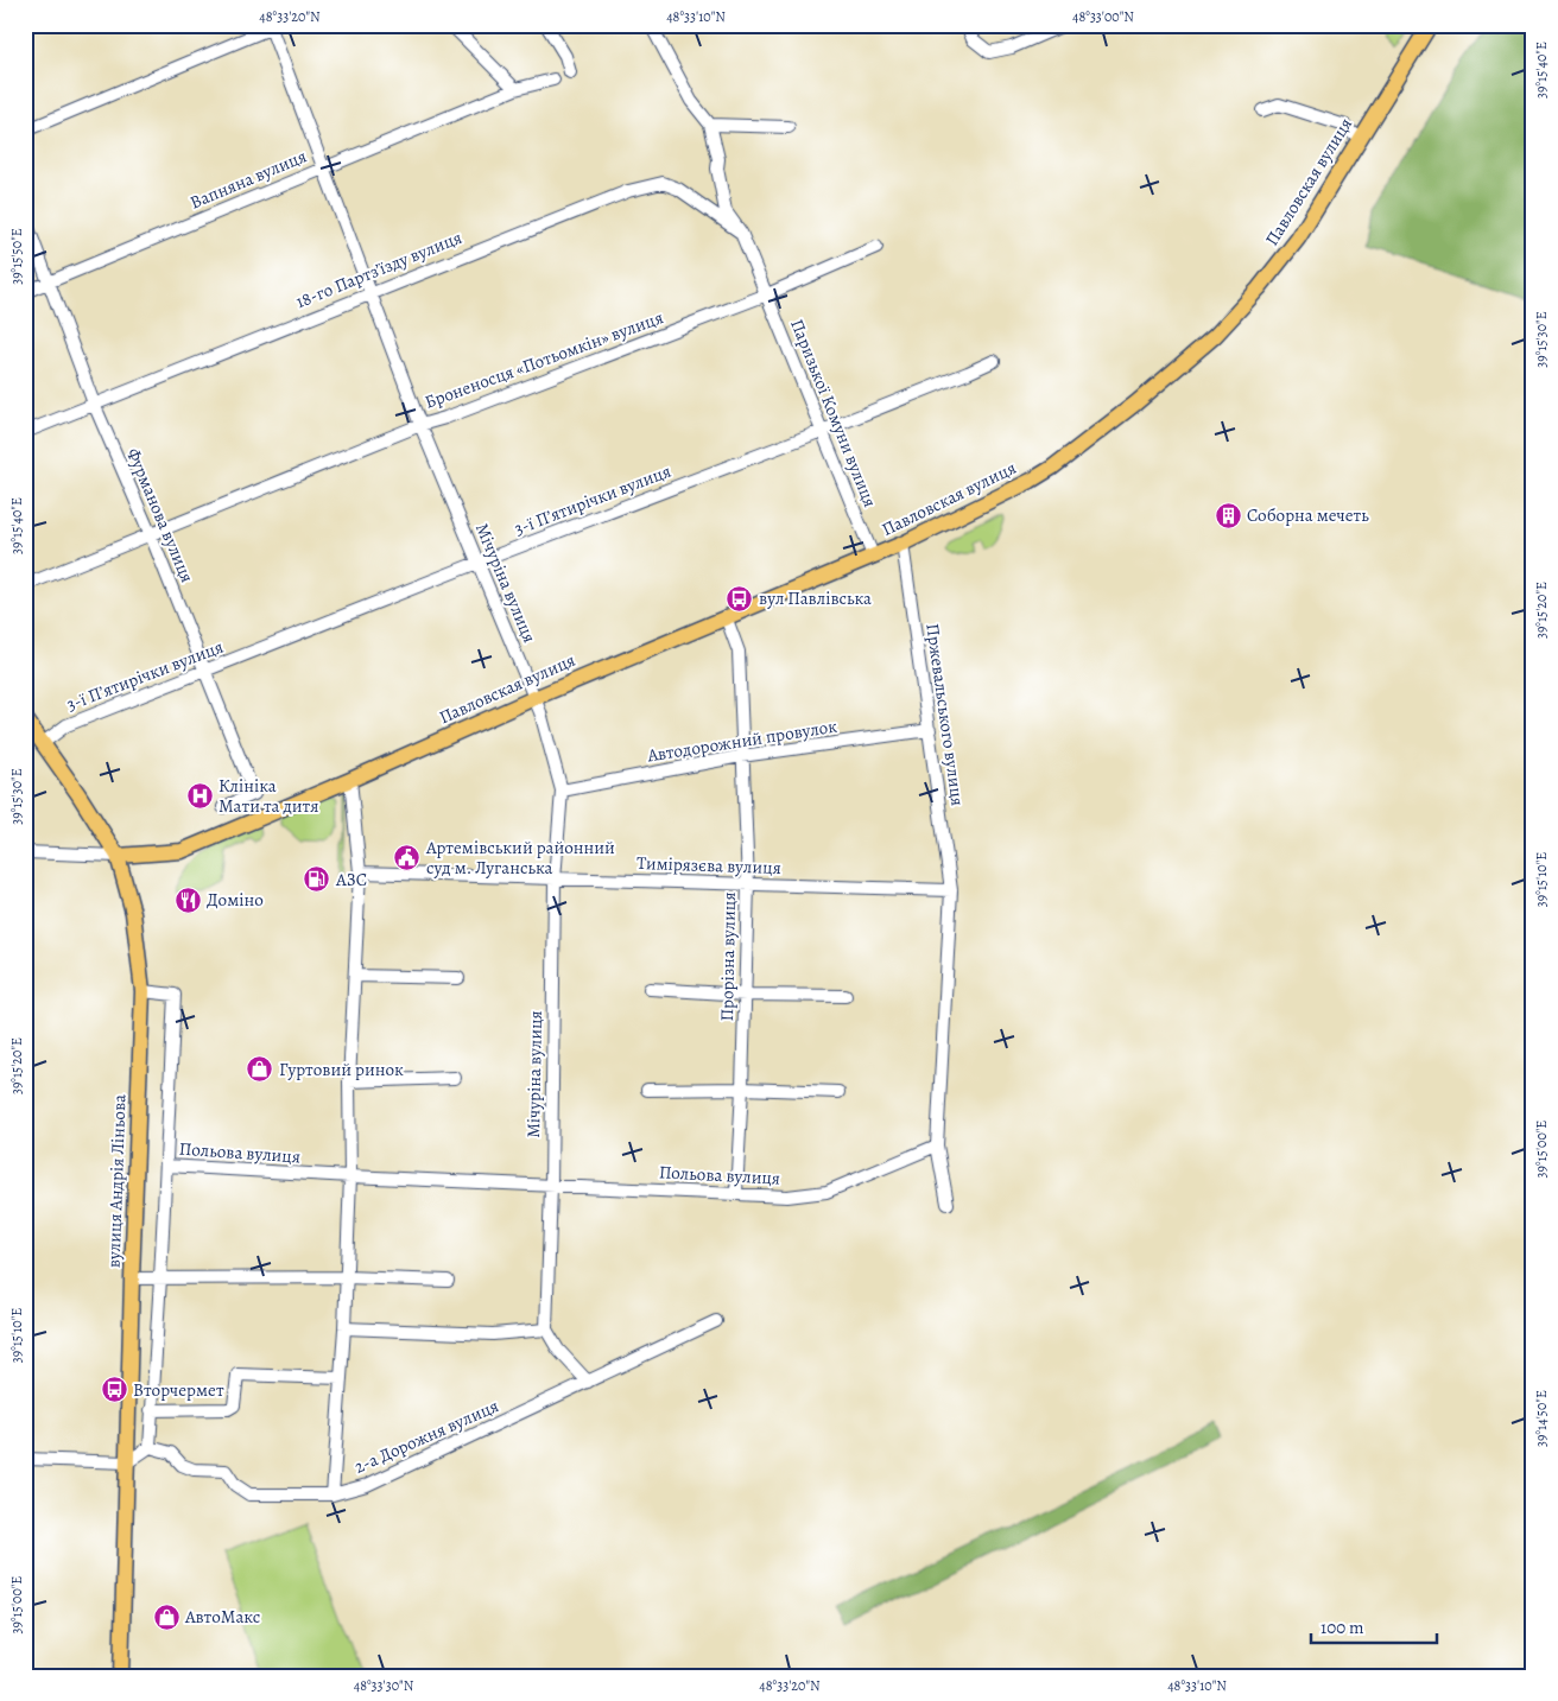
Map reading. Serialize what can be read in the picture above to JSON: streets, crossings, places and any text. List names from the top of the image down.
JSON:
{
  "streets": {
    "main road": ["Павловская вулиця", "вулиця Андрія Ліньова"],
    "street": [
      "Вапняна вулиця",
      "18-го Партз’їзду вулиця",
      "Броненосця «Потьомкін» вулиця",
      "Паризької Комуни вулиця",
      "3-ї П’ятирічки вулиця",
      "Фурманова вулиця",
      "Мічуріна вулиця",
      "Пржевальського вулиця",
      "Автодорожний провулок",
      "Тимірязєва вулиця",
      "Прорізна вулиця",
      "Польова вулиця",
      "2-а Дорожня вулиця"
    ]
  },
  "crossings": [
    ["Вапняна вулиця", "Фурманова вулиця"],
    ["Вапняна вулиця", "Мічуріна вулиця"],
    ["Павловская вулиця", "Паризької Комуни вулиця"],
    ["Павловская вулиця", "Мічуріна вулиця"],
    ["Павловская вулиця", "Пржевальського вулиця"],
    ["Павловская вулиця", "Прорізна вулиця"],
    ["Павловская вулиця", "вулиця Андрія Ліньова"],
    ["18-го Партз’їзду вулиця", "Паризької Комуни вулиця"],
    ["18-го Партз’їзду вулиця", "Фурманова вулиця"],
    ["18-го Партз’їзду вулиця", "Мічуріна вулиця"],
    ["Броненосця «Потьомкін» вулиця", "Паризької Комуни вулиця"],
    ["Броненосця «Потьомкін» вулиця", "Фурманова вулиця"],
    ["Броненосця «Потьомкін» вулиця", "Мічуріна вулиця"],
    ["Паризької Комуни вулиця", "3-ї П’ятирічки вулиця"],
    ["3-ї П’ятирічки вулиця", "Фурманова вулиця"],
    ["3-ї П’ятирічки вулиця", "Мічуріна вулиця"],
    ["3-ї П’ятирічки вулиця", "вулиця Андрія Ліньова"],
    ["Мічуріна вулиця", "Автодорожний провулок"],
    ["Мічуріна вулиця", "Тимірязєва вулиця"],
    ["Мічуріна вулиця", "Польова вулиця"],
    ["Пржевальського вулиця", "Автодорожний провулок"],
    ["Пржевальського вулиця", "Тимірязєва вулиця"],
    ["Автодорожний провулок", "Прорізна вулиця"],
    ["Тимірязєва вулиця", "Прорізна вулиця"],
    ["Прорізна вулиця", "Польова вулиця"]
  ],
  "places": {
    "building": ["Соборна мечеть"],
    "bus stop": ["вул Павлівська", "Вторчермет"],
    "hospital": ["Клініка Мати та дитя"],
    "public building": ["Артемівський районний суд м. Луганська"],
    "fuel station": ["АЗС"],
    "restaurant": ["Доміно"],
    "shop": ["Гуртовий ринок", "АвтоМакс"]
  },
  "scale_bar": "100 m",
  "coordinates": [
    "48°33'20\"N",
    "48°33'10\"N",
    "48°33'00\"N",
    "39°15'40\"E",
    "39°15'50\"E",
    "39°15'30\"E",
    "39°15'20\"E",
    "39°15'10\"E",
    "39°15'00\"E",
    "39°14'50\"E",
    "48°33'30\"N"
  ]
}
